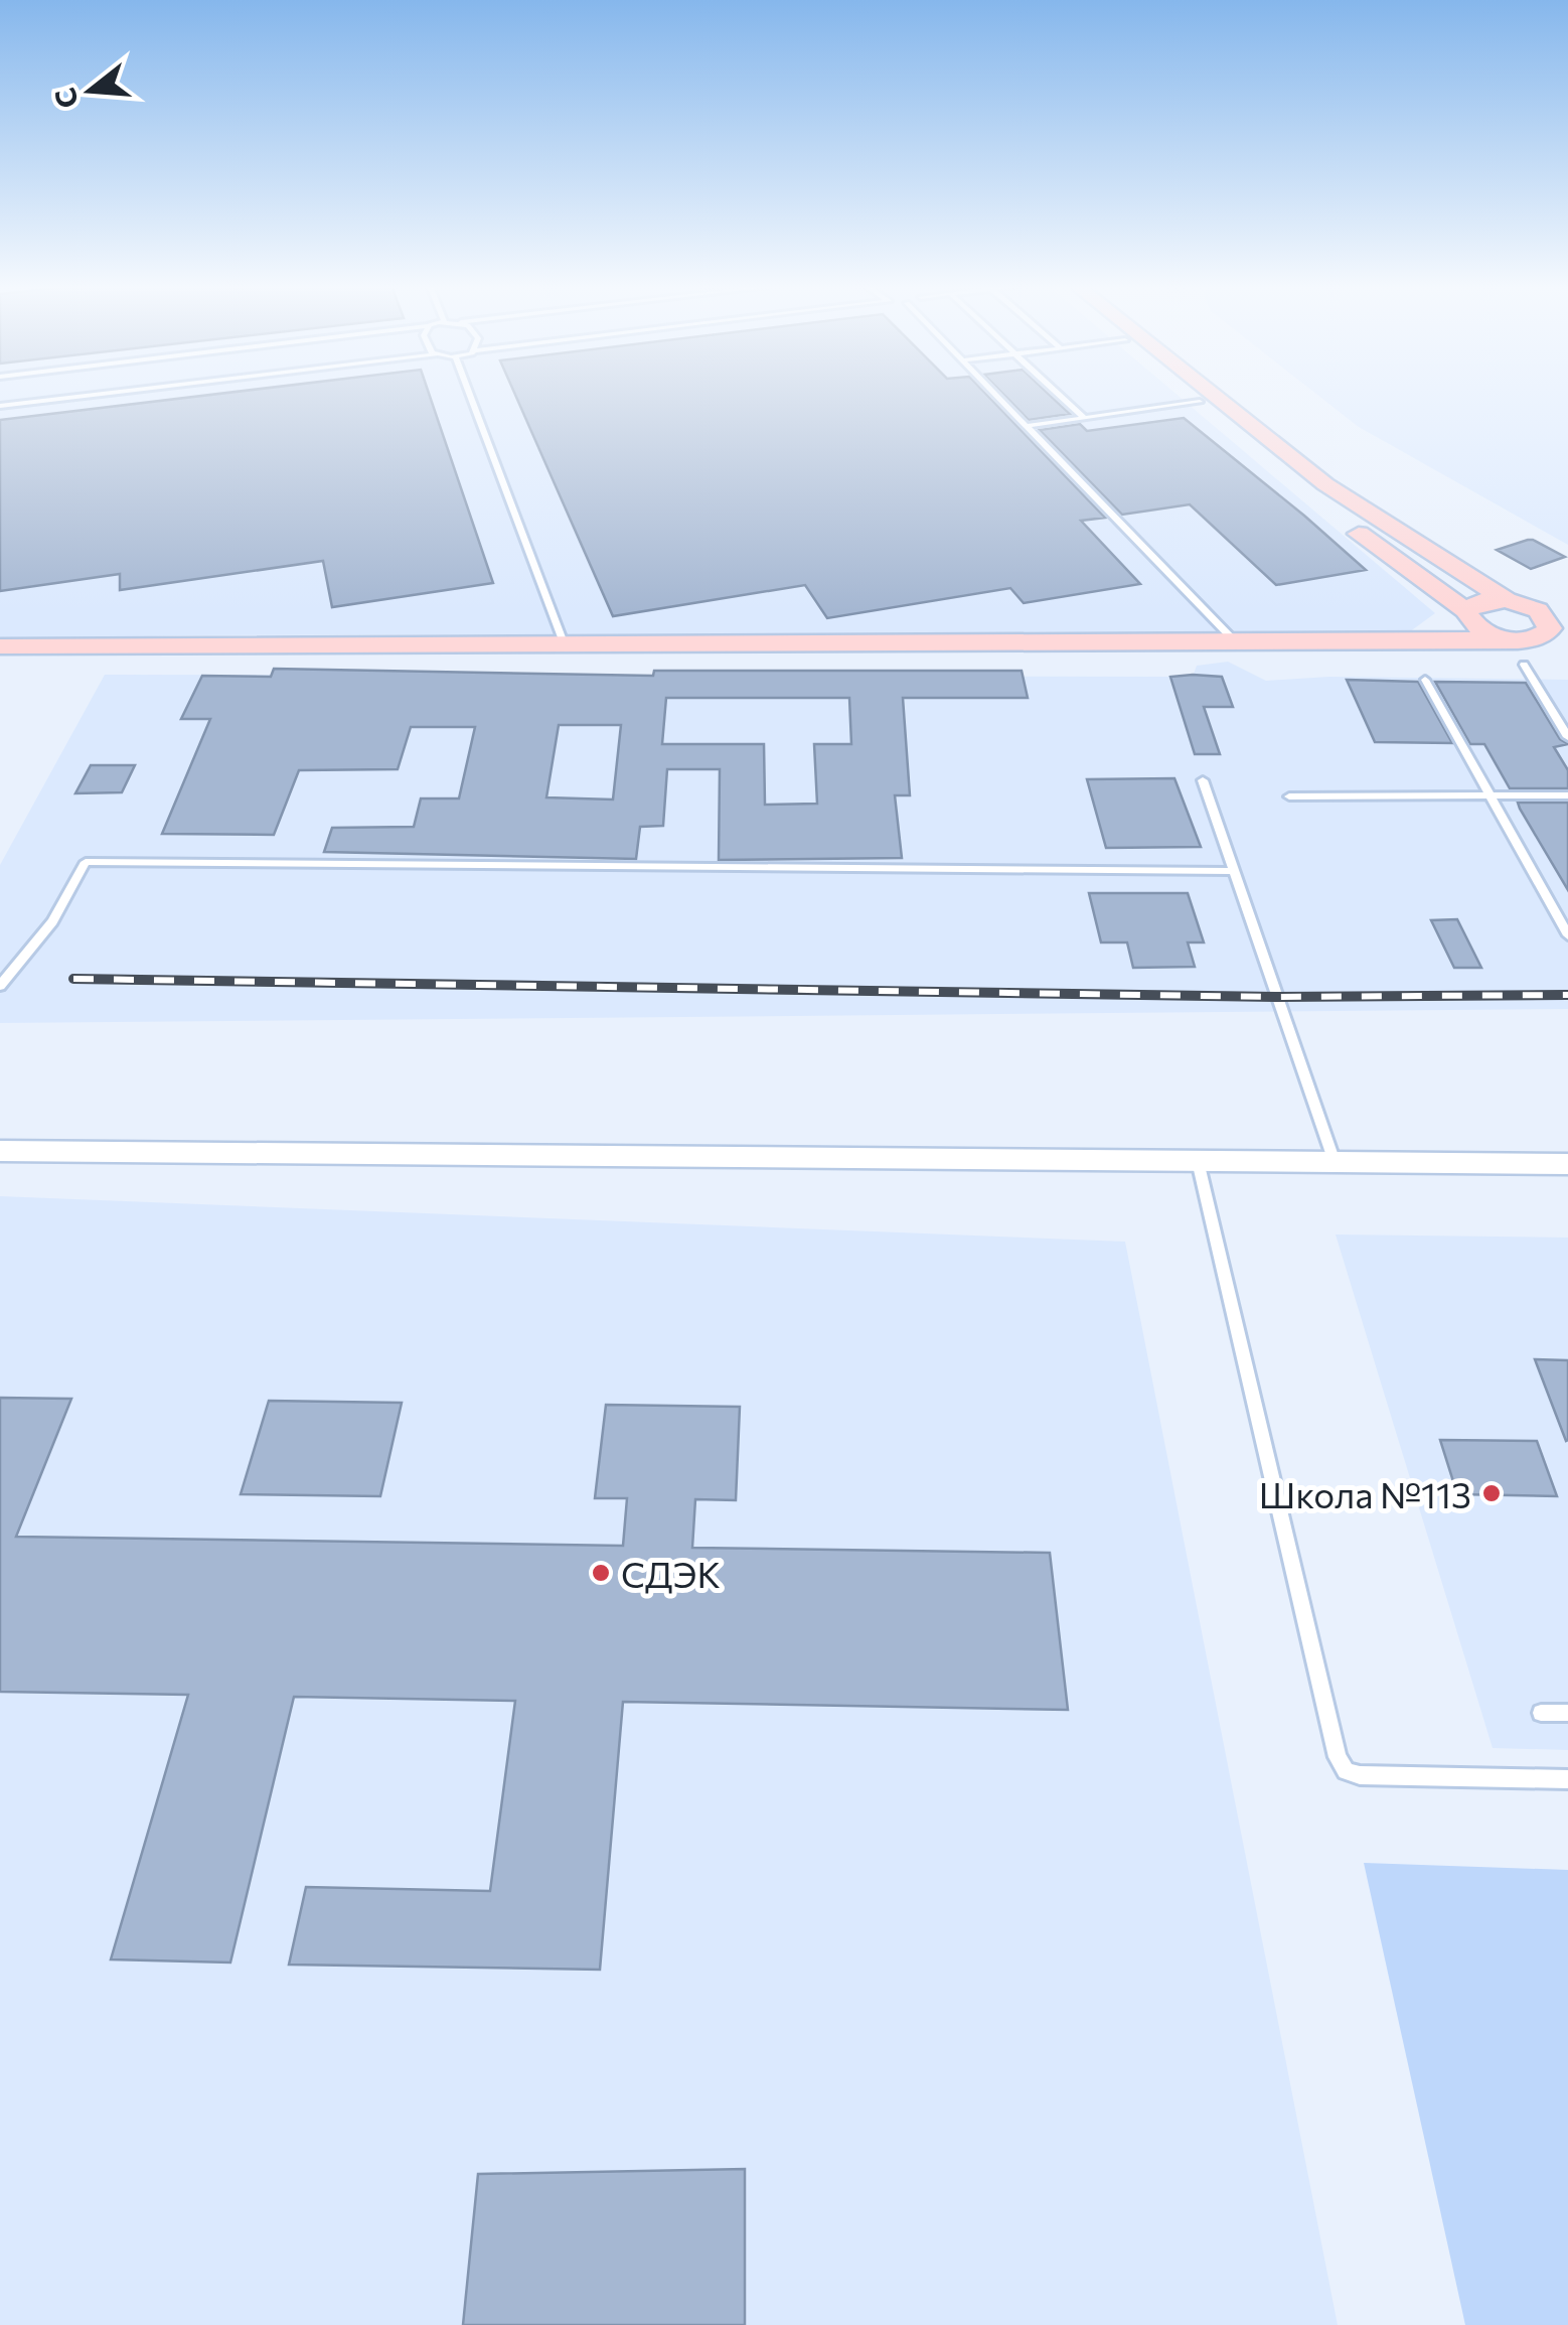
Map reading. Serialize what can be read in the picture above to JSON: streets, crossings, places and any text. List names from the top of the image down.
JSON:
{
  "places": ["Школа №113", "СДЭК"],
  "north": "left"
}
